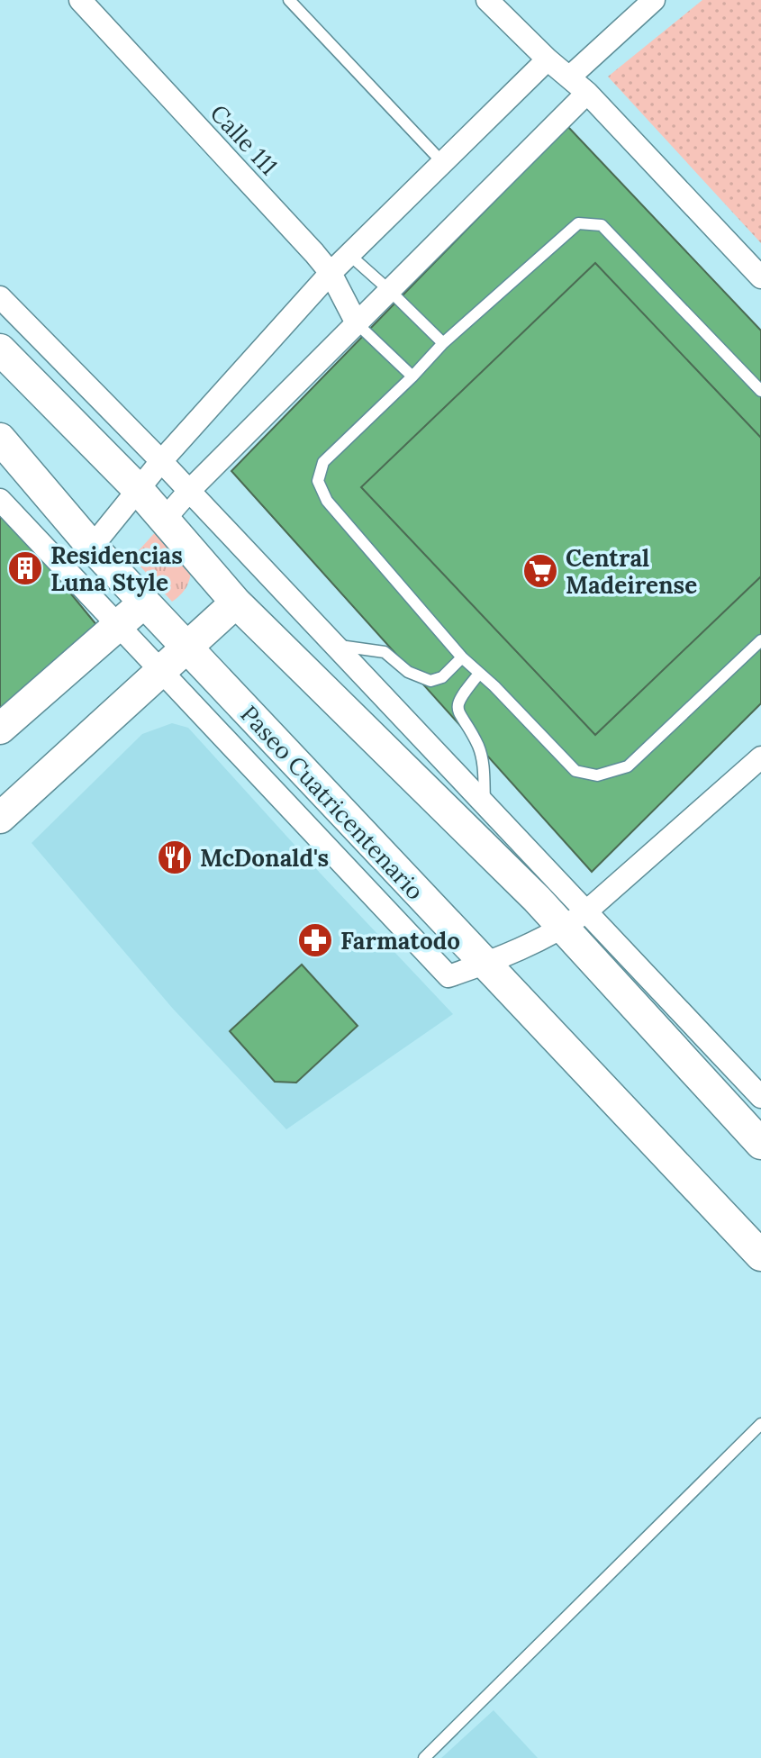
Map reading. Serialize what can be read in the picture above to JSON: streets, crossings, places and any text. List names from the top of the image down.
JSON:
{
  "streets": {
    "street": ["Calle 111", "Paseo Cuatricentenario"]
  },
  "places": {
    "building": ["Residencias Luna Style"],
    "supermarket": ["Central Madeirense"],
    "restaurant": ["McDonald's"],
    "pharmacy": ["Farmatodo"]
  }
}
